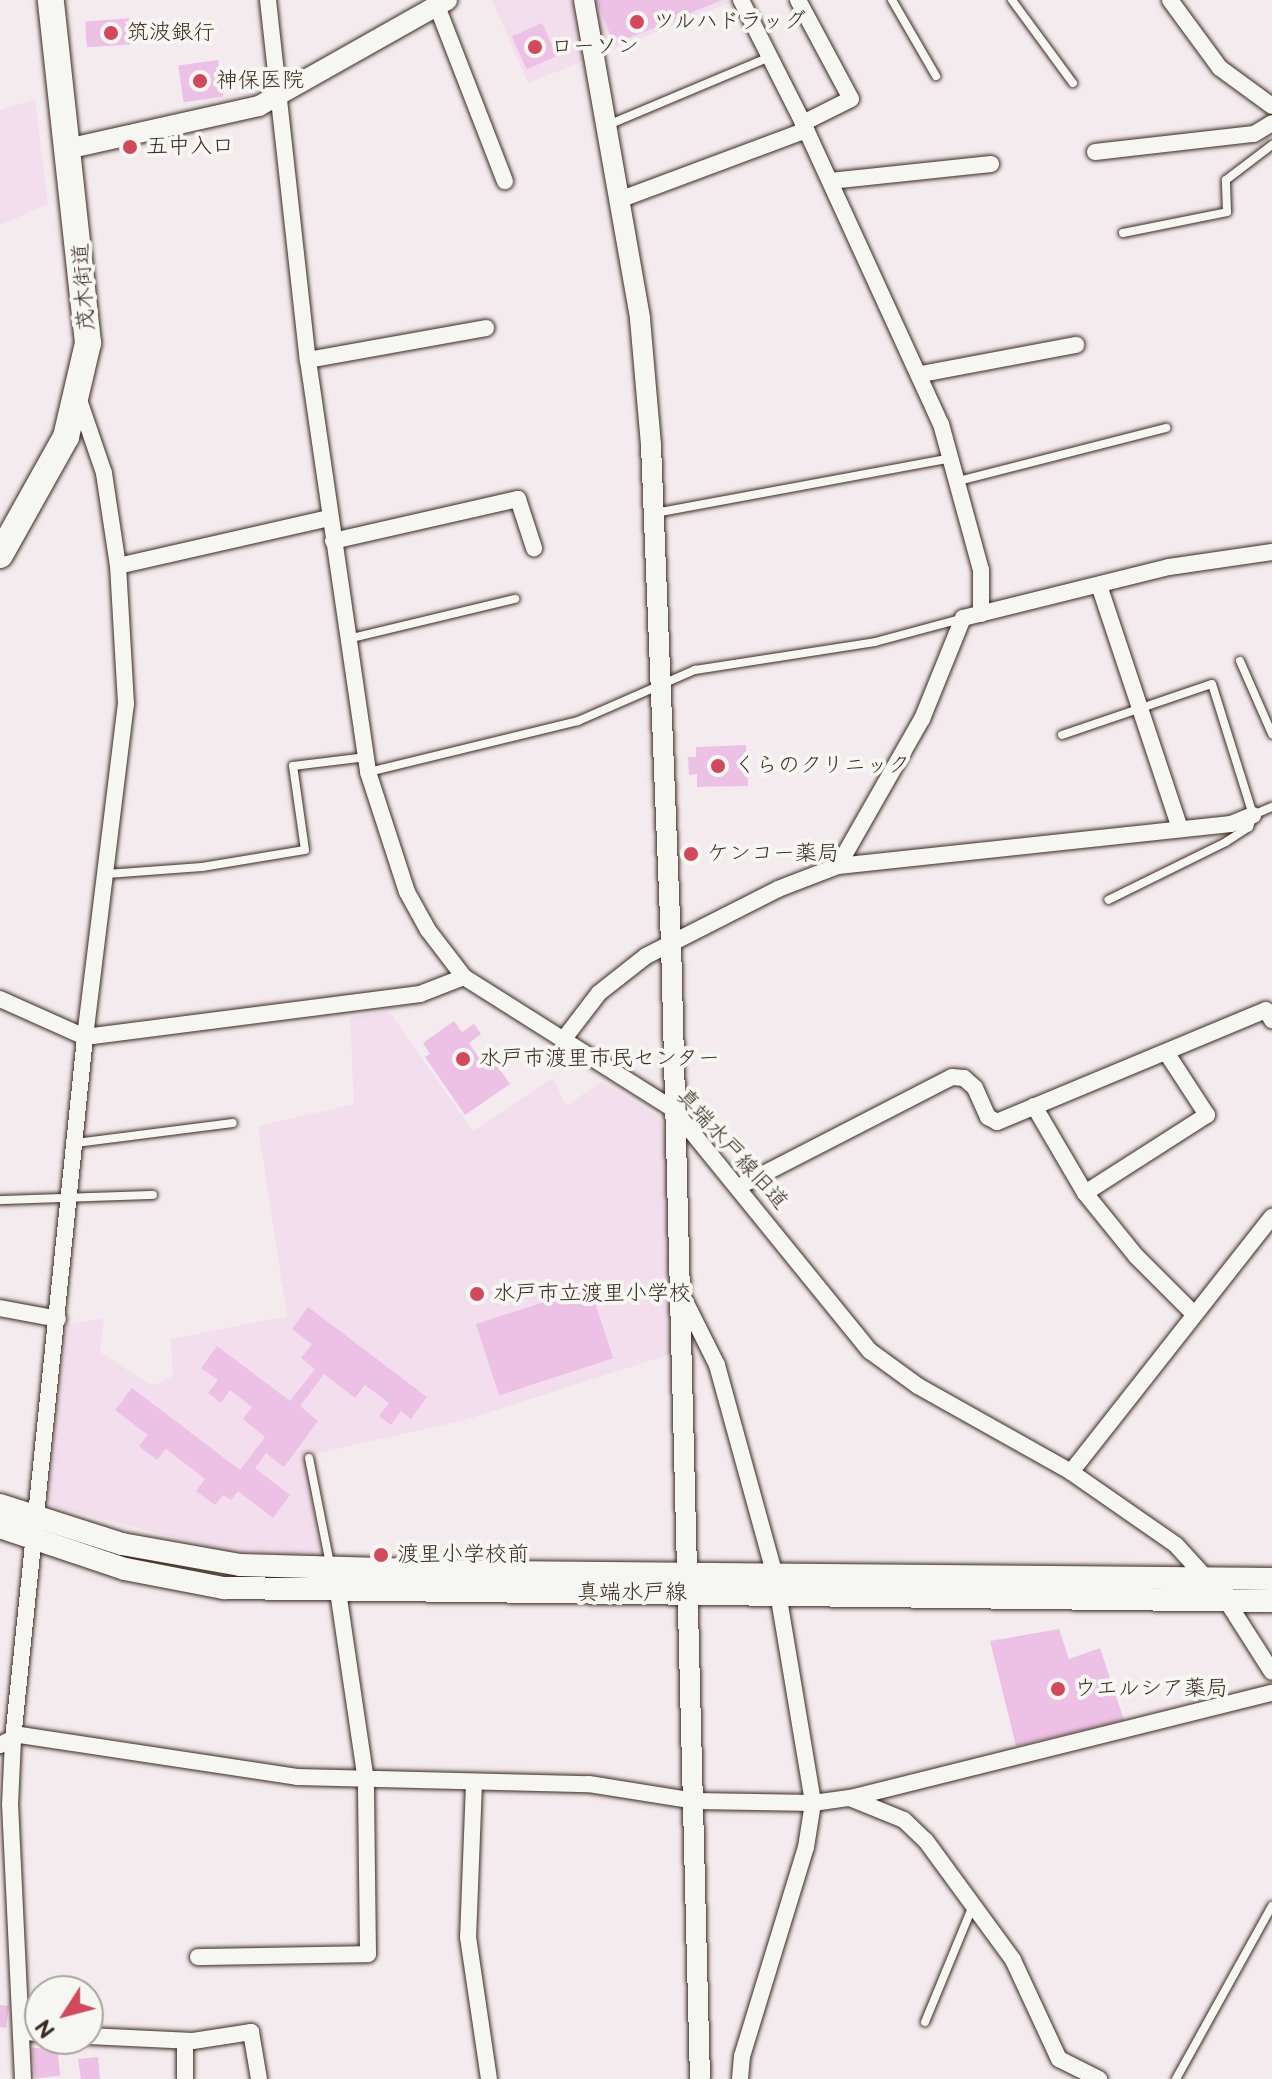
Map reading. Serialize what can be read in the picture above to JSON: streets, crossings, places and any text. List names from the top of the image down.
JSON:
{
  "streets": {
    "highway": ["茂木街道"],
    "main road": ["真端水戸線"],
    "street": ["真端水戸線旧道"]
  },
  "crossings": [
    ["真端水戸線旧道", "真端水戸線"]
  ],
  "places": [
    "ツルハドラッグ",
    "筑波銀行",
    "ローソン",
    "神保医院",
    "五中入口",
    "くらのクリニック",
    "ケンコー薬局",
    "水戸市渡里市民センター",
    "水戸市立渡里小学校",
    "渡里小学校前",
    "ウエルシア薬局"
  ],
  "north": "bottom left"
}
